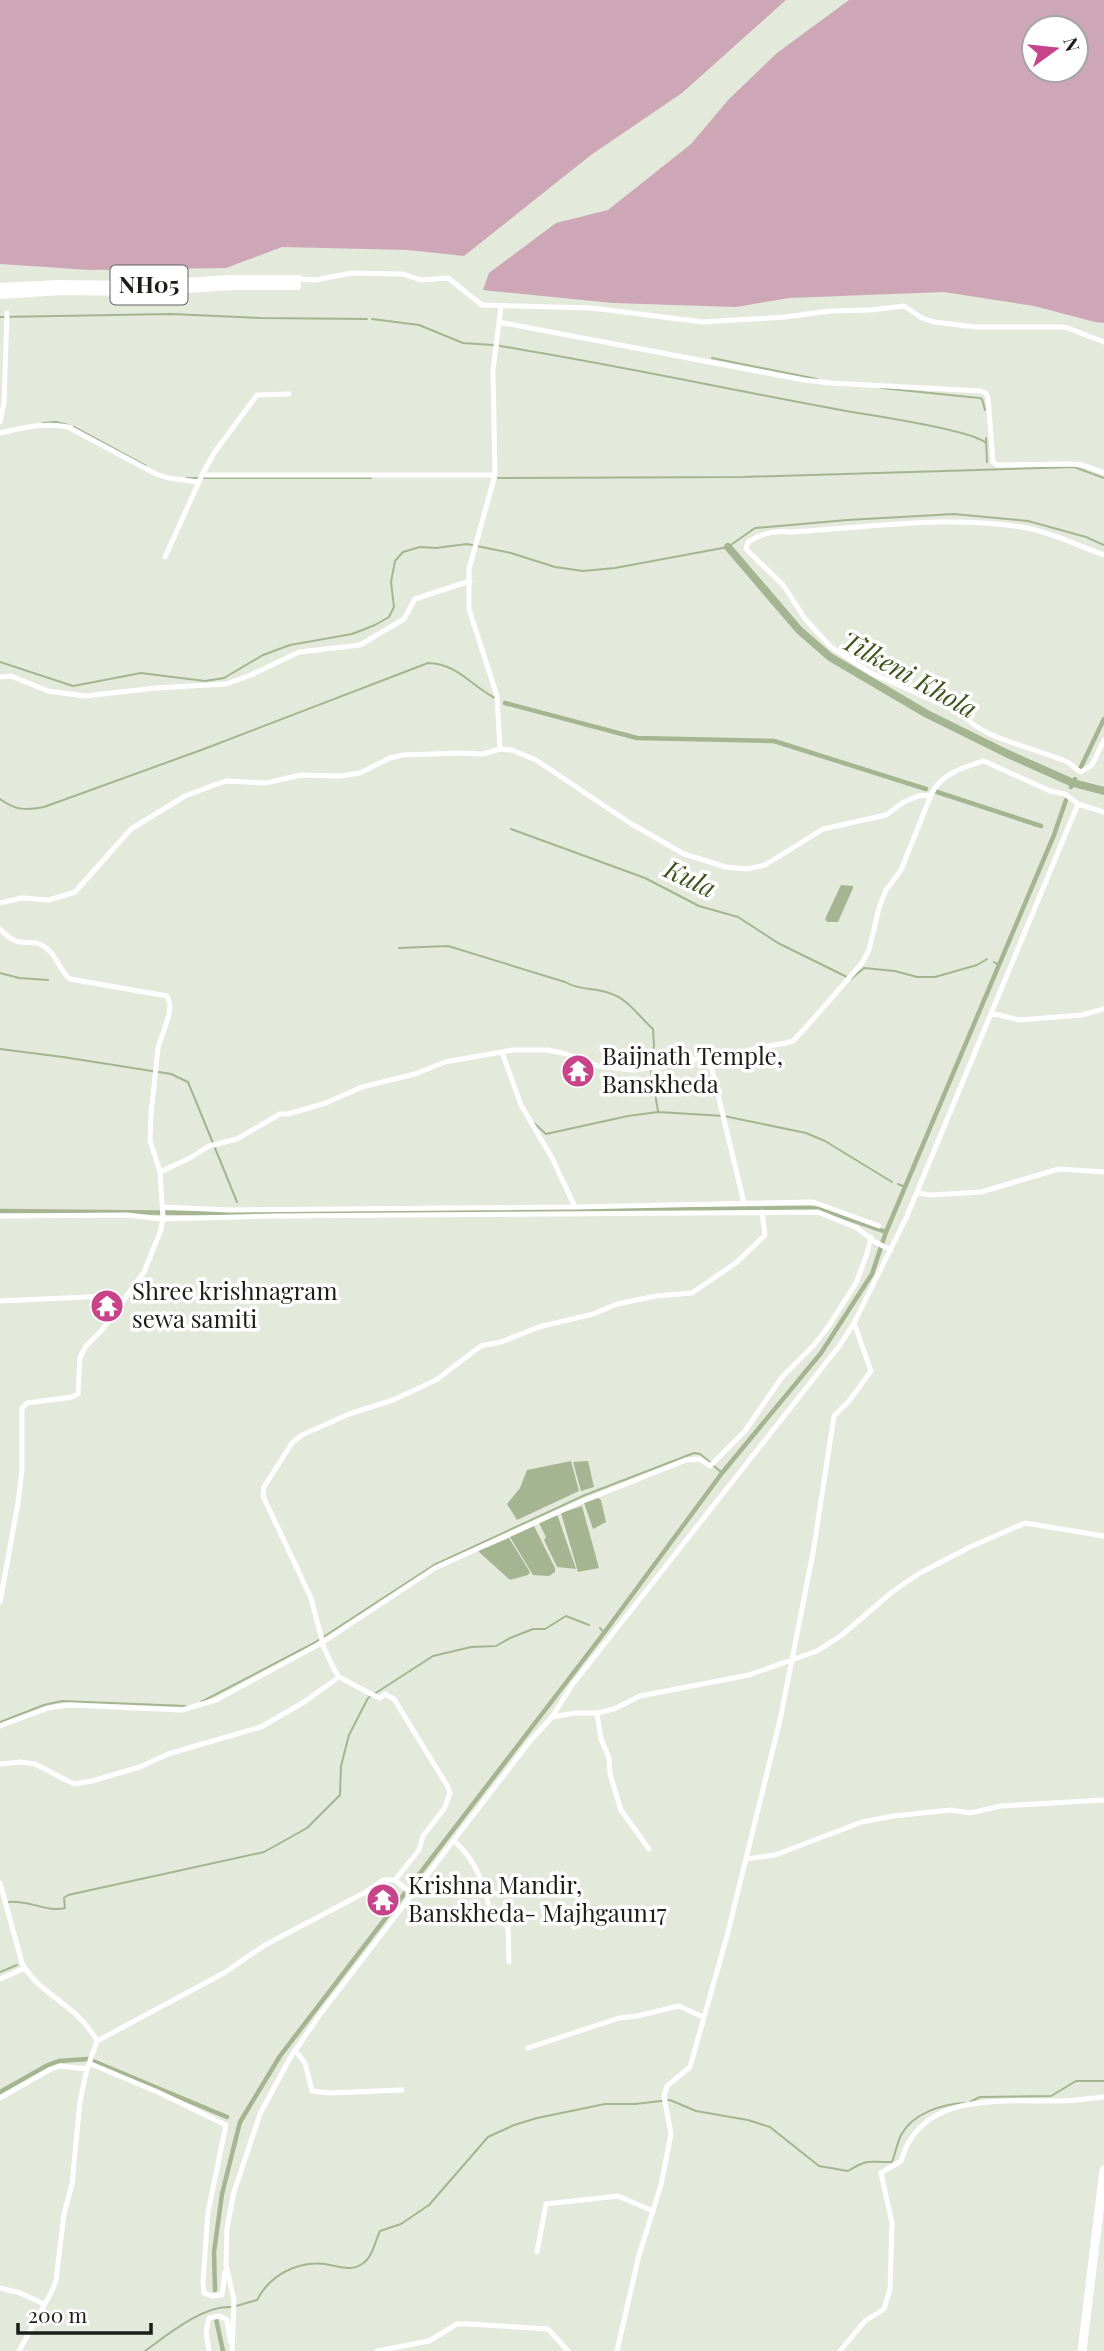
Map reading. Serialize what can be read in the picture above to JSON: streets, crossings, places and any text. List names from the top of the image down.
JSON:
{
  "streets": {
    "main road": ["NH05"]
  },
  "water": ["Tilkeni Khola", "Kula"],
  "places": {
    "temple": ["Baijnath Temple, Banskheda", "Shree krishnagram sewa samiti", "Krishna Mandir, Banskheda- Majhgaun17"]
  },
  "scale_bar": "200 m",
  "north": "right"
}
